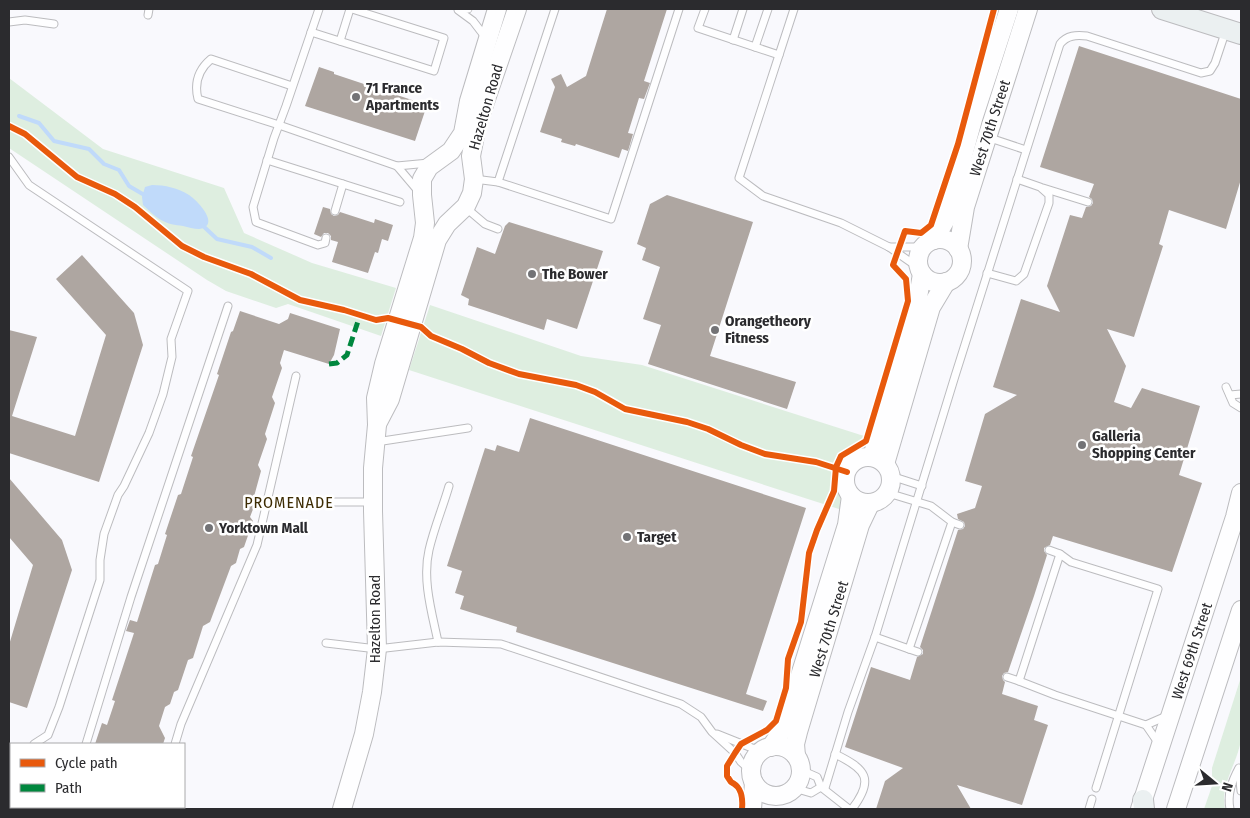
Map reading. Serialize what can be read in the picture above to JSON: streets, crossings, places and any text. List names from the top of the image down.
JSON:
{
  "streets": {
    "street": ["Hazelton Road", "West 70th Street", "West 69th Street"]
  },
  "districts": ["PROMENADE"],
  "places": [
    "71 France Apartments",
    "The Bower",
    "Orangetheory Fitness",
    "Galleria Shopping Center",
    "Yorktown Mall",
    "Target"
  ],
  "legend": ["Cycle path", "Path"],
  "north": "right"
}
